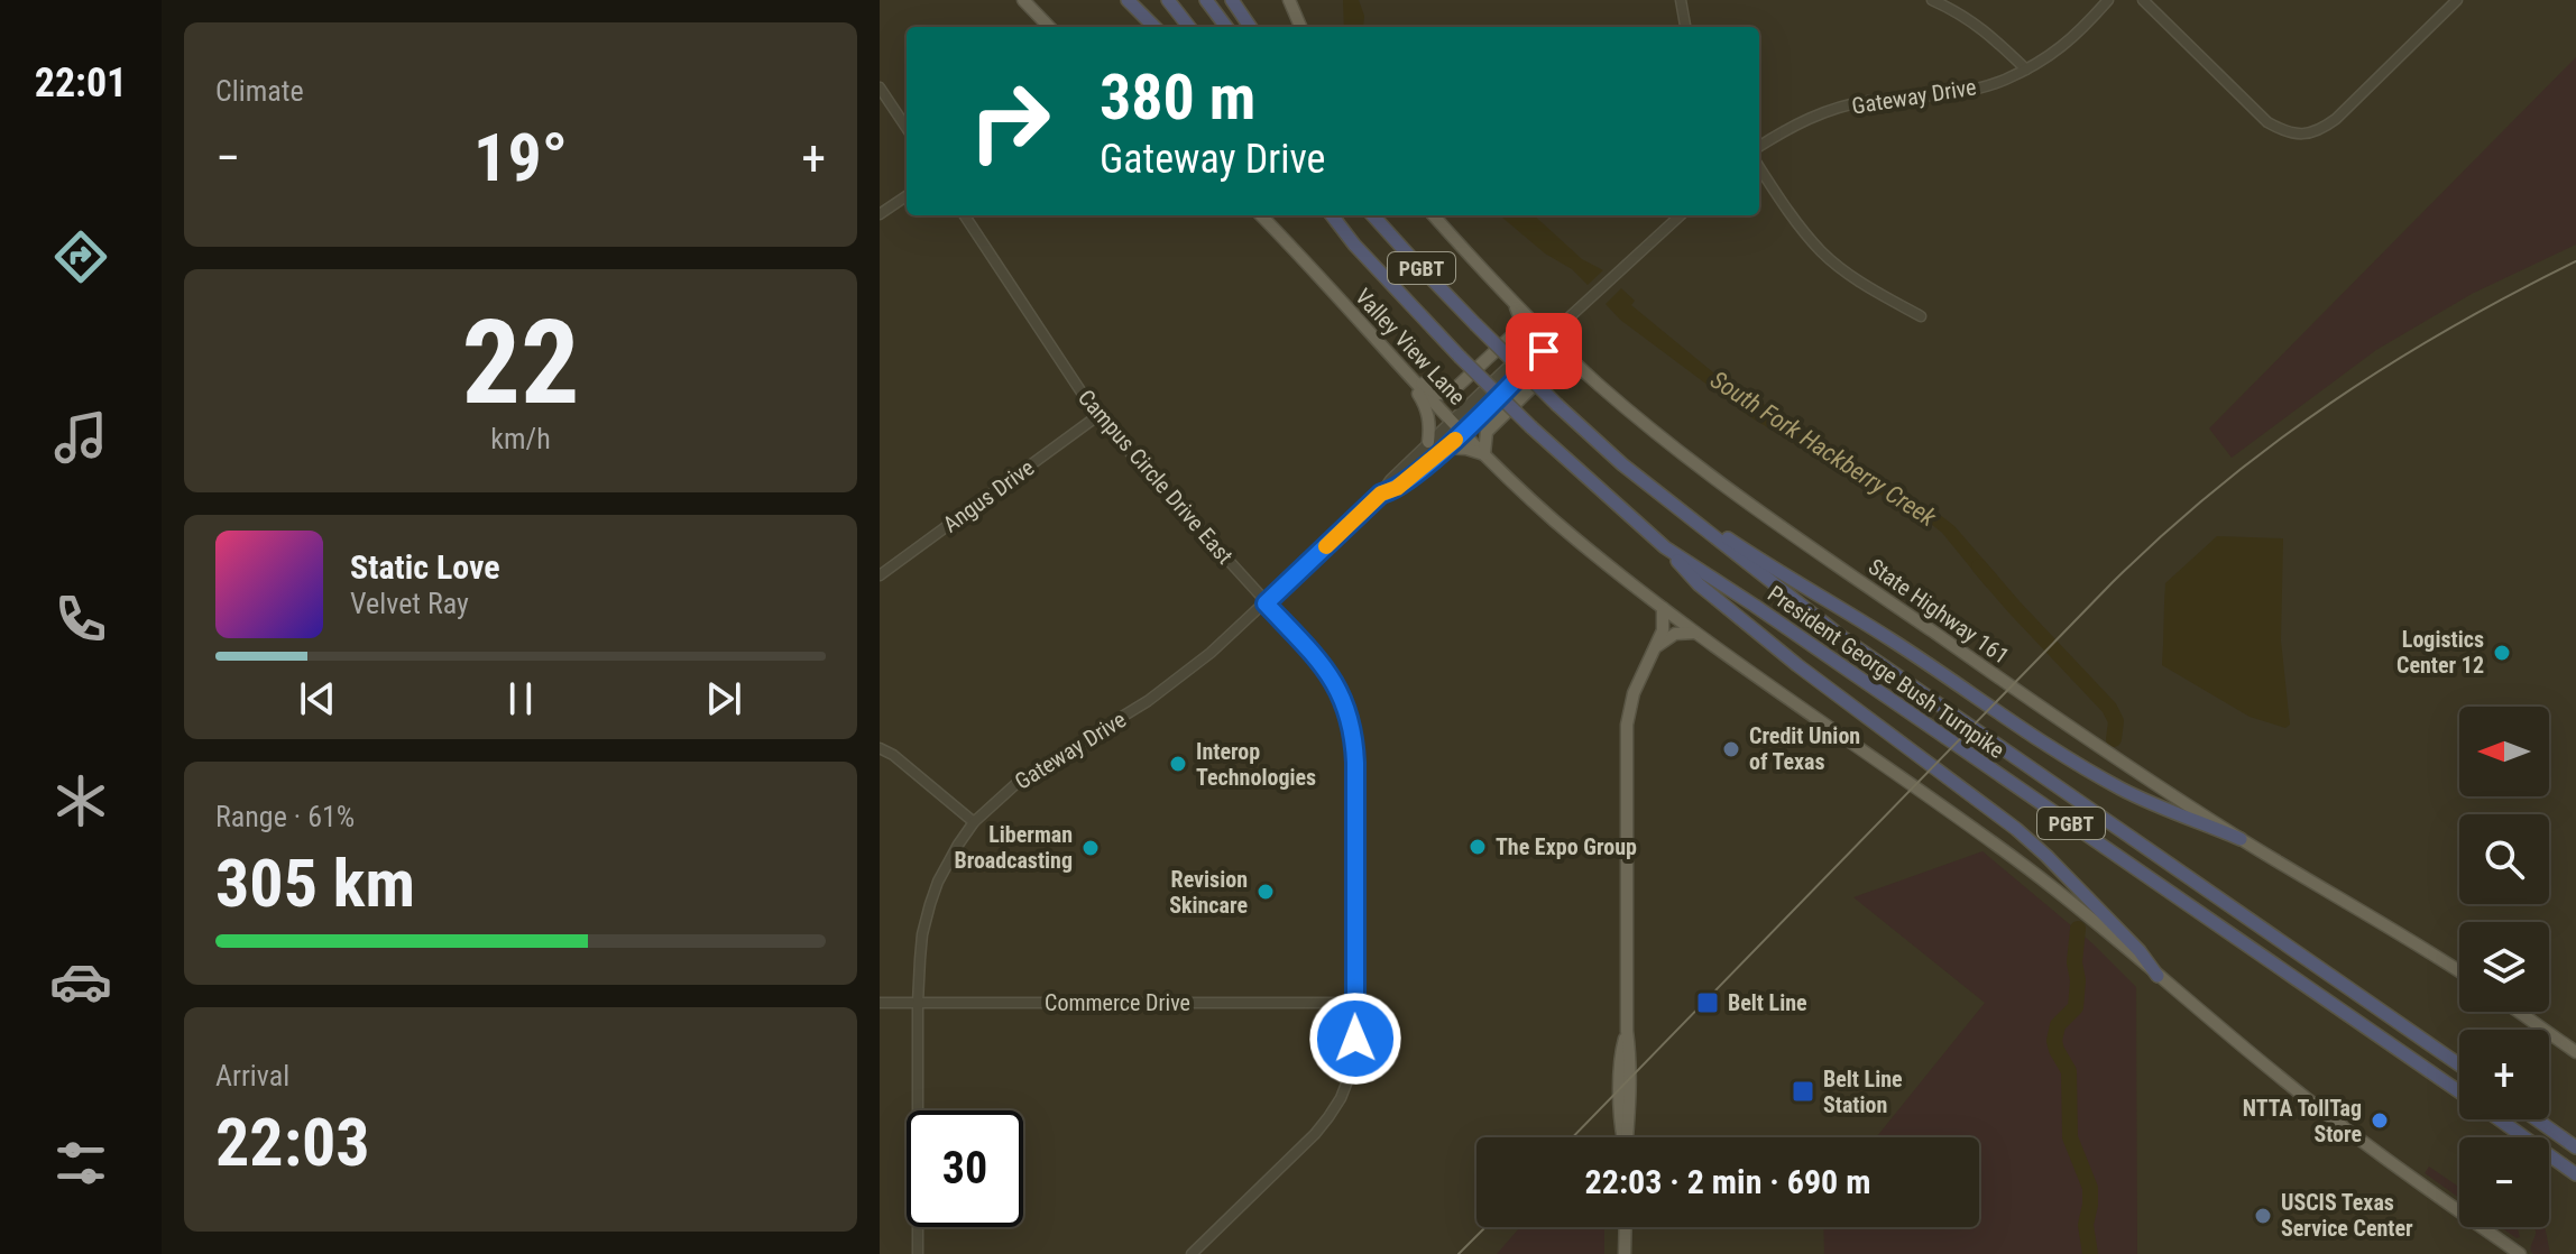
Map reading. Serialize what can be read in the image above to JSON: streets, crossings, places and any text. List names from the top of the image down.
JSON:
{
  "streets": {
    "highway": ["PGBT", "President George Bush Turnpike"],
    "main road": ["Valley View Lane", "State Highway 161"],
    "street": [
      "Gateway Drive",
      "Campus Circle Drive East",
      "Angus Drive",
      "Commerce Drive"
    ]
  },
  "crossings": [
    ["Gateway Drive", "Valley View Lane"],
    ["Gateway Drive", "Campus Circle Drive East"],
    ["Gateway Drive", "State Highway 161"],
    ["Gateway Drive", "Commerce Drive"],
    ["Campus Circle Drive East", "Angus Drive"],
    ["Campus Circle Drive East", "Commerce Drive"]
  ],
  "water": ["South Fork Hackberry Creek"],
  "places": {
    "other": [
      "Logistics Center 12",
      "Credit Union of Texas",
      "Interop Technologies",
      "The Expo Group",
      "Liberman Broadcasting",
      "Revision Skincare",
      "NTTA TollTag Store",
      "USCIS Texas Service Center"
    ],
    "transit": ["Belt Line", "Belt Line Station"]
  },
  "north": "left",
  "page": {
    "tabs": "22:01",
    "tile": [
      "Climate",
      ["22", "km/h"],
      ["Range · 61%", "305 km"],
      ["Arrival", "22:03"]
    ],
    "turn": ["380 m", "Gateway Drive"],
    "heat": ["−", "19°", "+"],
    "song": ["Static Love", "Velvet Ray"],
    "map_buttons": ["+", "−"],
    "limit": "30",
    "trip": "22:03 · 2 min · 690 m"
  }
}
